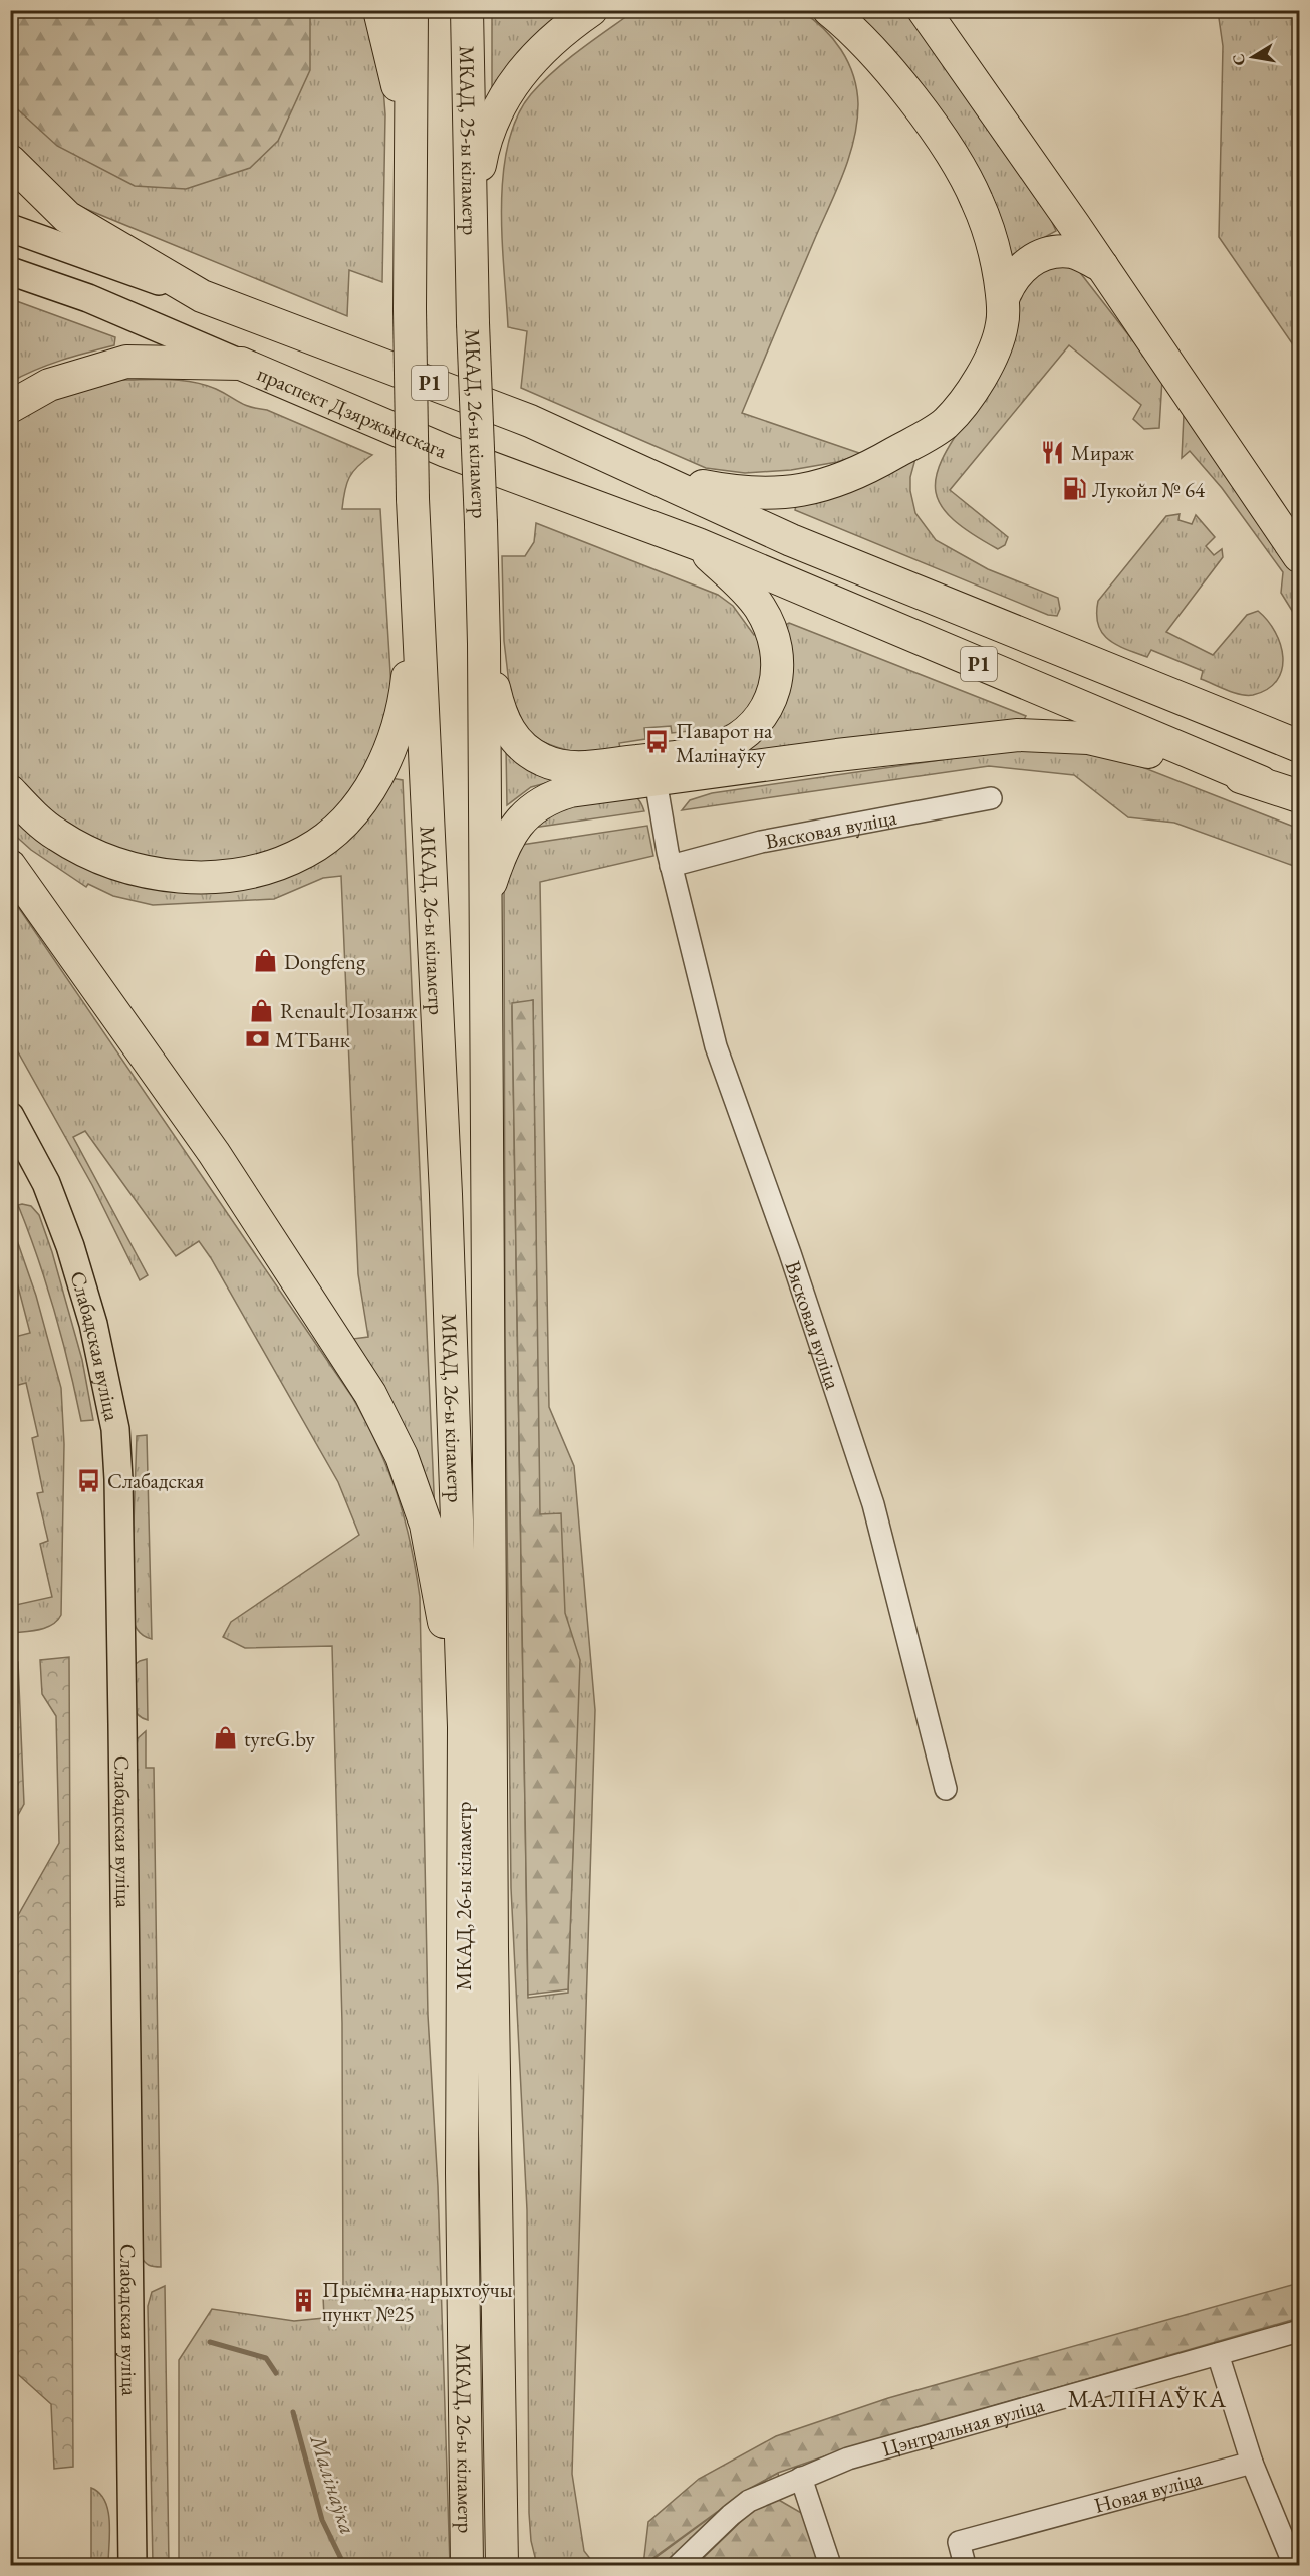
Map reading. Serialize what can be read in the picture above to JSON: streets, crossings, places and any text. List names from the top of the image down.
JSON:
{
  "streets": {
    "highway": [
      "МКАД, 25-ы кіламетр",
      "Р1",
      "праспект Дзяржынскага",
      "МКАД, 26-ы кіламетр"
    ],
    "main road": ["Слабадская вуліца"],
    "street": ["Вясковая вуліца", "Цэнтральная вуліца", "Новая вуліца"]
  },
  "crossings": [
    ["МКАД, 25-ы кіламетр", "МКАД, 26-ы кіламетр"],
    ["Р1", "праспект Дзяржынскага"]
  ],
  "districts": ["МАЛІНАЎКА"],
  "water": ["Малінаўка"],
  "places": {
    "restaurant": ["Мираж"],
    "fuel station": ["Лукойл № 64"],
    "bus stop": ["Паварот на Малінаўку", "Слабадская"],
    "shop": ["Dongfeng", "Renault Лозанж", "tyreG.by"],
    "bank": ["МТБанк"],
    "building": ["Прыёмна-нарыхтоўчы пункт №25"]
  },
  "north": "left"
}
